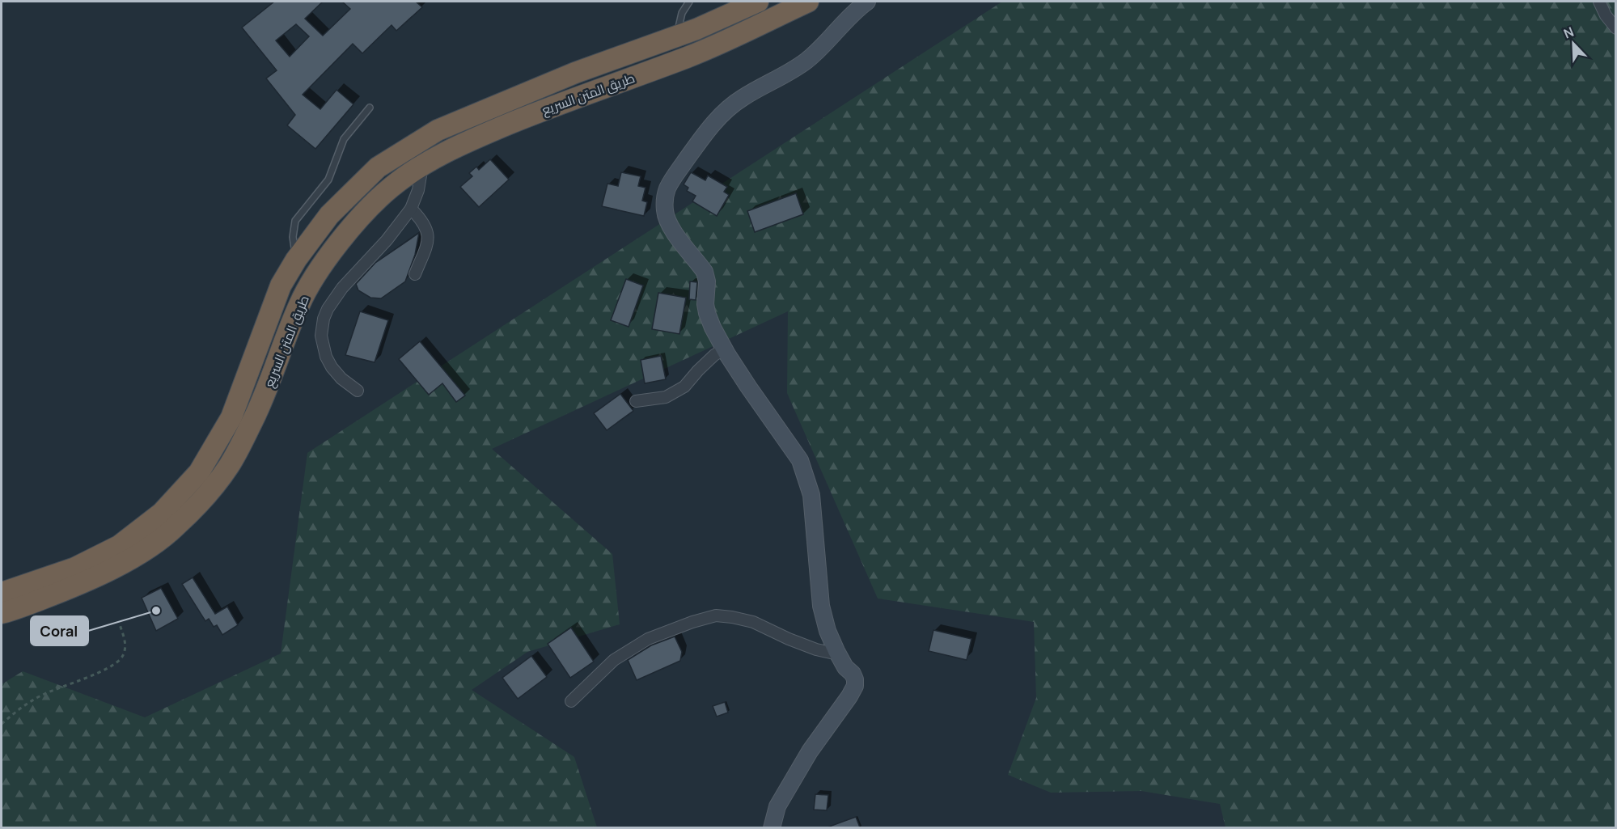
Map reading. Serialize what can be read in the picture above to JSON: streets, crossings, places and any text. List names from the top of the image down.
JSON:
{
  "streets": {
    "highway": ["طريق المتن السريع"]
  },
  "places": ["Coral"],
  "north": "top left"
}
